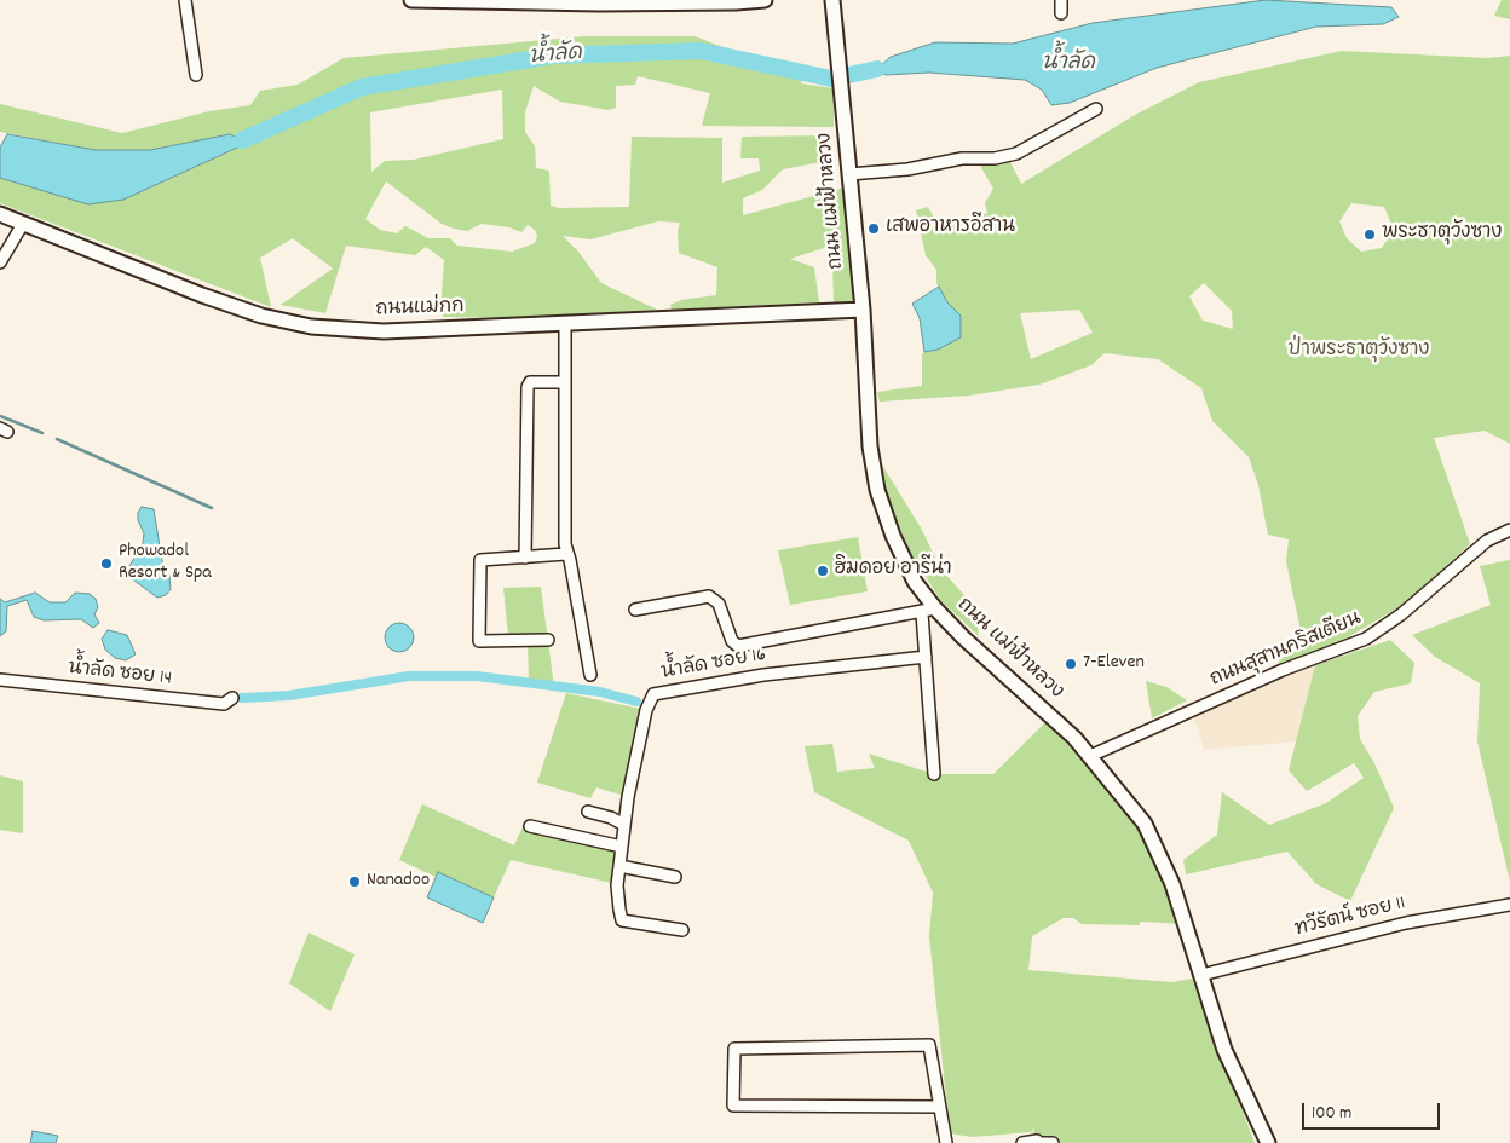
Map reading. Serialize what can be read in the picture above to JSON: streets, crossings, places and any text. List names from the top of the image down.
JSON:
{
  "streets": {
    "street": [
      "ถนน แม่ฟ้าหลวง",
      "ถนนแม่กก",
      "ถนนสุสานคริสเตียน",
      "น้ำลัด ซอย 16",
      "น้ำลัด ซอย 14",
      "ทวีรัตน์ ซอย 11"
    ]
  },
  "crossings": [
    ["ถนน แม่ฟ้าหลวง", "ถนนแม่กก"],
    ["ถนน แม่ฟ้าหลวง", "ถนนสุสานคริสเตียน"],
    ["ถนน แม่ฟ้าหลวง", "ทวีรัตน์ ซอย 11"]
  ],
  "water": ["น้ำลัด"],
  "parks": ["ป่าพระธาตุวังซาง"],
  "places": [
    "เสพอาหารอีสาน",
    "พระธาตุวังซาง",
    "Phowadol Resort & Spa",
    "ฮิมดอย อารีน่า",
    "7-Eleven",
    "Nanadoo"
  ],
  "scale_bar": "100 m"
}
